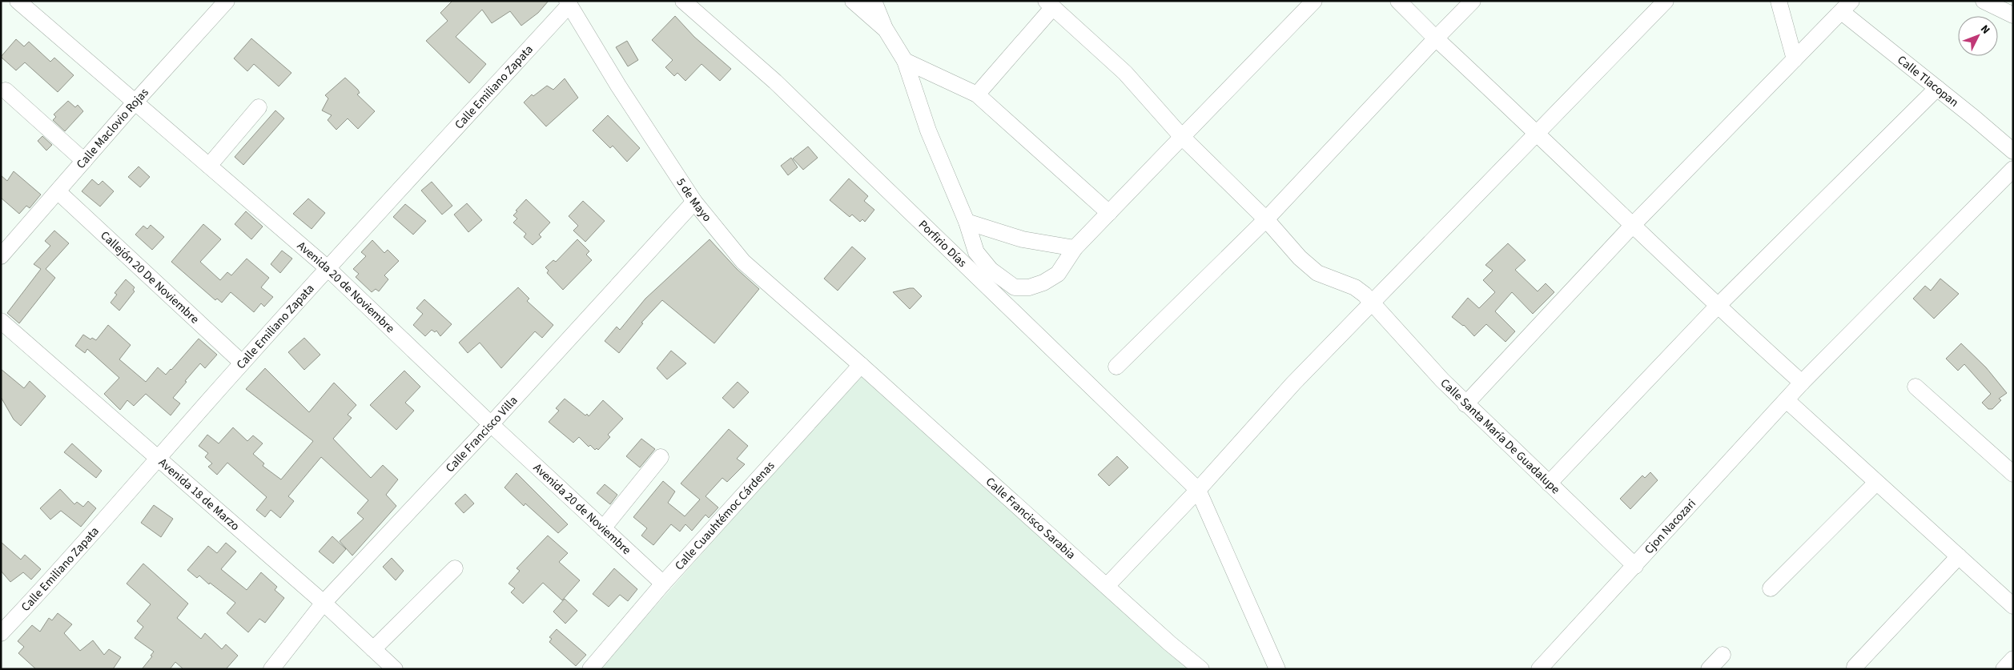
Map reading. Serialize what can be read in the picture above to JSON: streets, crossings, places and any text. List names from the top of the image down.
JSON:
{
  "streets": {
    "street": [
      "Calle Tlacopan",
      "Calle Emiliano Zapata",
      "Calle Maclovio Rojas",
      "5 de Mayo",
      "Porfirio Días",
      "Callejón 20 De Noviembre",
      "Avenida 20 de Noviembre",
      "Calle Francisco Villa",
      "Calle Santa María De Guadalupe",
      "Avenida 18 de Marzo",
      "Calle Cuauhtémoc Cárdenas",
      "Calle Francisco Sarabia",
      "Cjon Nacozari"
    ]
  },
  "crossings": [
    ["Calle Emiliano Zapata", "5 de Mayo"],
    ["Calle Emiliano Zapata", "Callejón 20 De Noviembre"],
    ["Calle Emiliano Zapata", "Avenida 20 de Noviembre"],
    ["Calle Emiliano Zapata", "Avenida 18 de Marzo"],
    ["Calle Maclovio Rojas", "Callejón 20 De Noviembre"],
    ["Calle Maclovio Rojas", "Avenida 20 de Noviembre"],
    ["5 de Mayo", "Calle Francisco Villa"],
    ["5 de Mayo", "Calle Cuauhtémoc Cárdenas"],
    ["5 de Mayo", "Calle Francisco Sarabia"],
    ["Avenida 20 de Noviembre", "Calle Francisco Villa"],
    ["Avenida 20 de Noviembre", "Calle Cuauhtémoc Cárdenas"],
    ["Calle Francisco Villa", "Avenida 18 de Marzo"],
    ["Calle Santa María De Guadalupe", "Cjon Nacozari"],
    ["Calle Cuauhtémoc Cárdenas", "Calle Francisco Sarabia"]
  ],
  "north": "top right"
}
